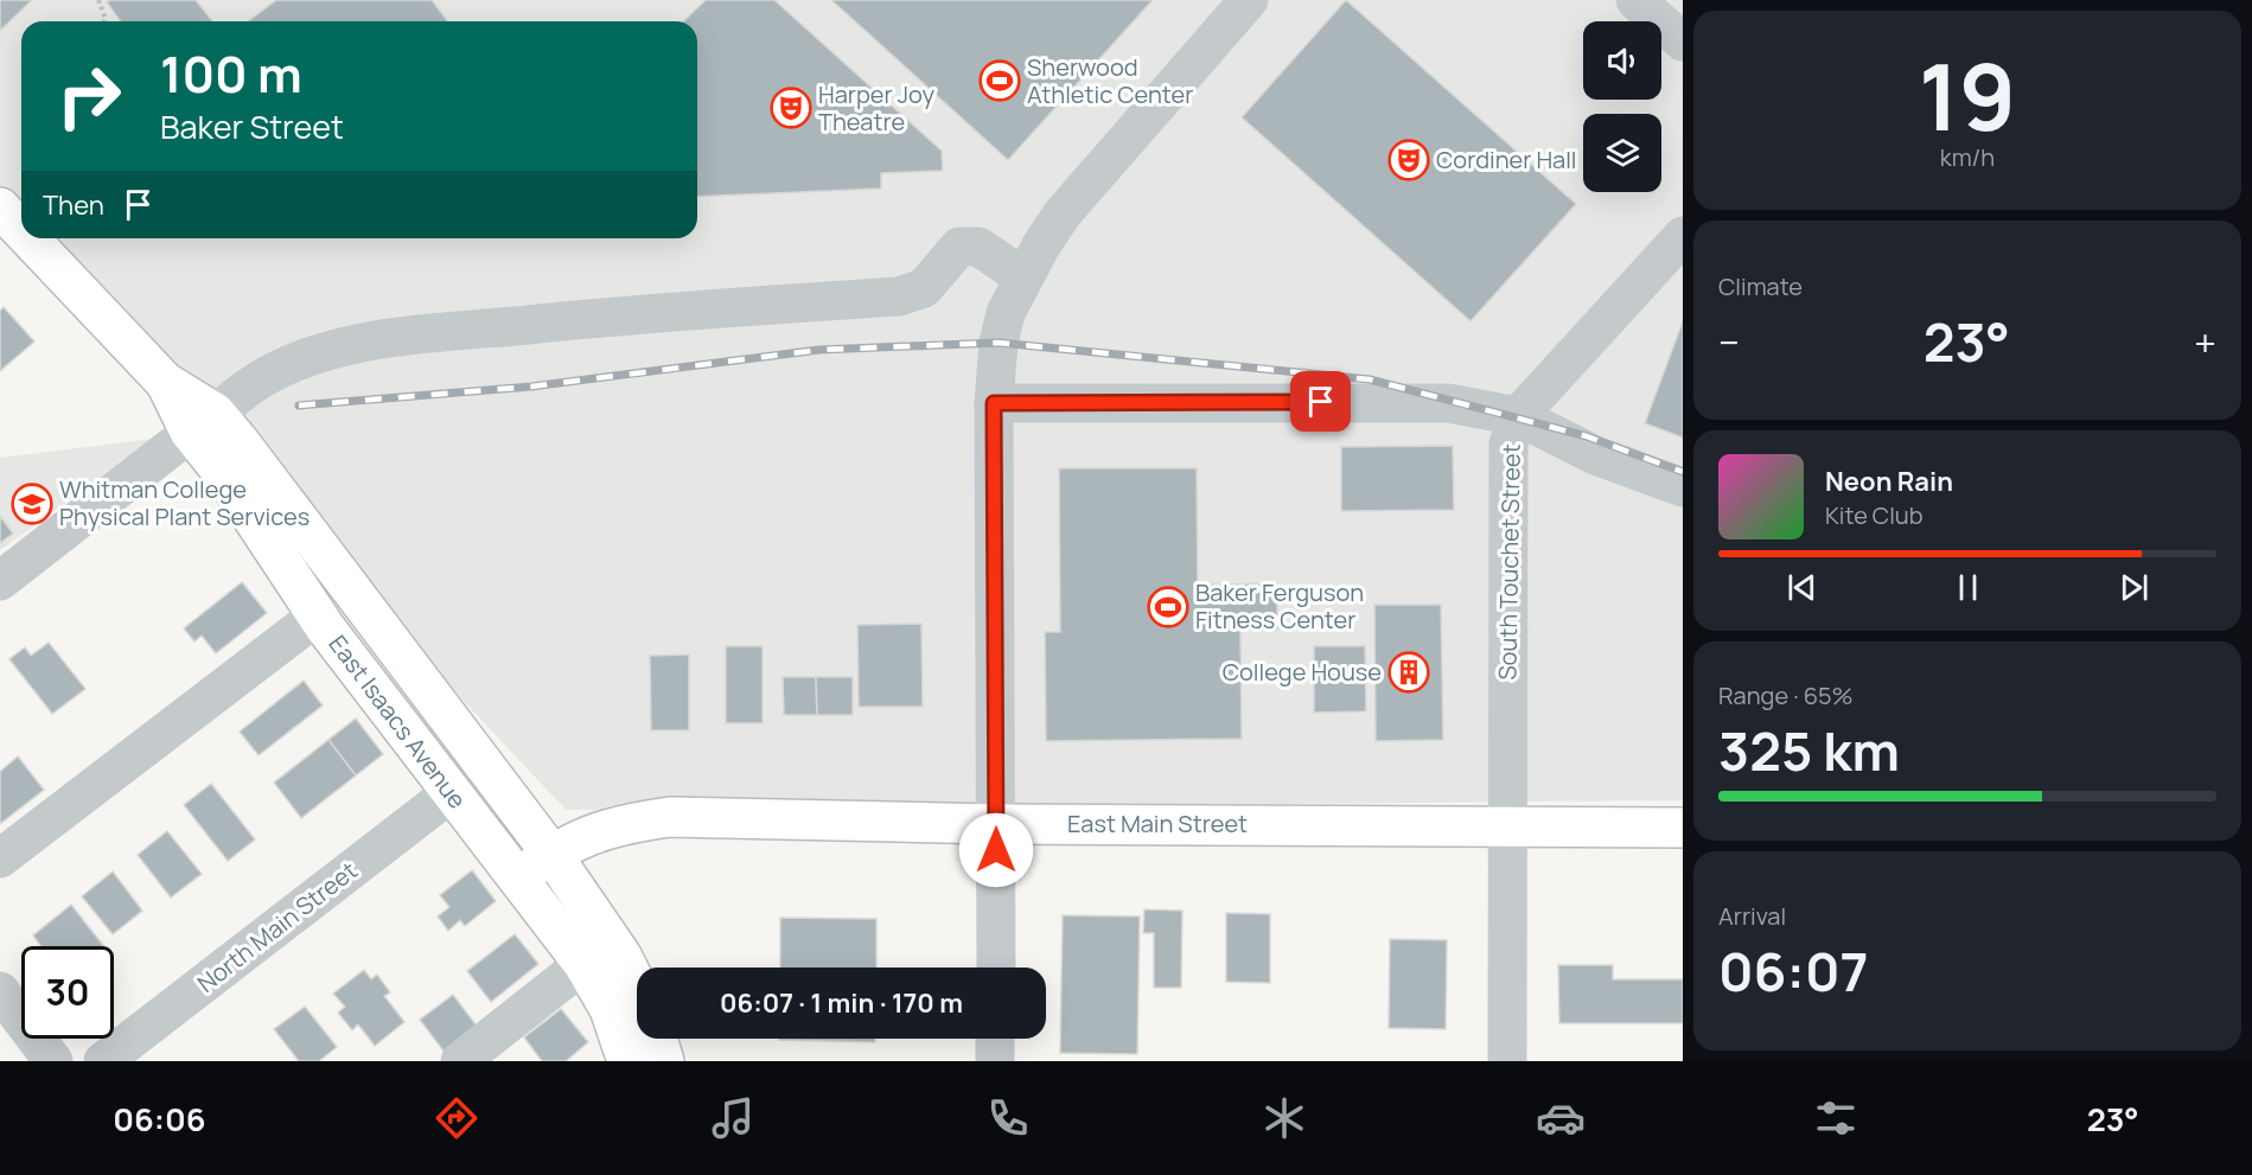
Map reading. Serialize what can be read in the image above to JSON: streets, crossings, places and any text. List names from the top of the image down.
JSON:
{
  "streets": {
    "main road": ["East Isaacs Avenue", "East Main Street"],
    "street": ["South Touchet Street", "North Main Street"]
  },
  "crossings": [
    ["South Touchet Street", "East Main Street"],
    ["East Isaacs Avenue", "East Main Street"],
    ["East Isaacs Avenue", "North Main Street"]
  ],
  "places": {
    "sports": ["Sherwood Athletic Center", "Baker Ferguson Fitness Center"],
    "theatre": ["Harper Joy Theatre", "Cordiner Hall"],
    "school or university": ["Whitman College Physical Plant Services"],
    "building": ["College House"]
  },
  "page": {
    "tile": [
      ["19", "km/h"],
      "Climate",
      ["Range · 65%", "325 km"],
      ["Arrival", "06:07"]
    ],
    "turn": ["100 m", "Baker Street"],
    "then": "Then",
    "heat": ["−", "23°", "+"],
    "song": ["Neon Rain", "Kite Club"],
    "limit": "30",
    "trip": "06:07 · 1 min · 170 m",
    "tabs": ["06:06", "23°"]
  }
}
